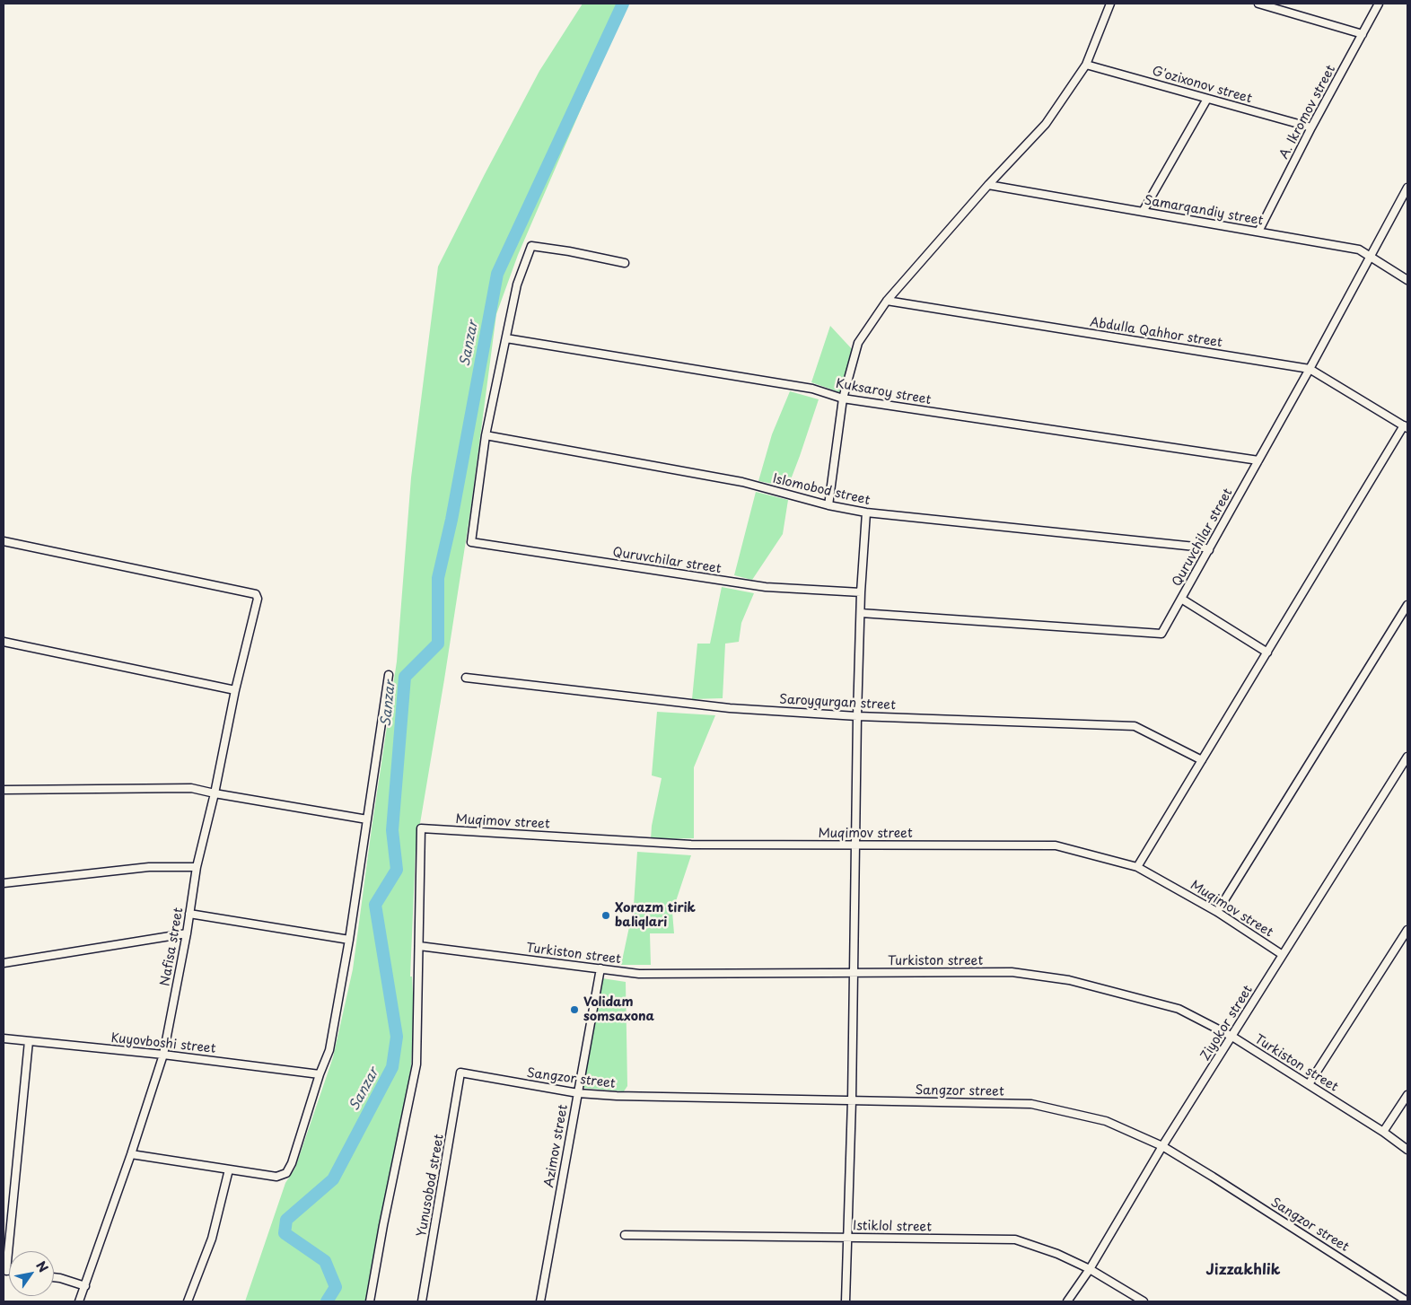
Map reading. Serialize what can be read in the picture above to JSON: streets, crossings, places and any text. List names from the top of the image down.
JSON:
{
  "streets": {
    "street": [
      "G'ozixonov street",
      "A. Ikromov street",
      "Samarqandiy street",
      "Abdulla Qahhor street",
      "Kuksaroy street",
      "Islomobod street",
      "Quruvchilar street",
      "Saroyqurgan street",
      "Muqimov street",
      "Nafisa street",
      "Turkiston street",
      "Ziyokor street",
      "Kuyovboshi street",
      "Sangzor street",
      "Azimov street",
      "Yunusobod street",
      "Istiklol street"
    ]
  },
  "crossings": [
    ["G'ozixonov street", "A. Ikromov street"],
    ["A. Ikromov street", "Samarqandiy street"],
    ["Samarqandiy street", "Quruvchilar street"],
    ["Abdulla Qahhor street", "Quruvchilar street"],
    ["Kuksaroy street", "Quruvchilar street"],
    ["Islomobod street", "Quruvchilar street"],
    ["Muqimov street", "Turkiston street"],
    ["Muqimov street", "Ziyokor street"],
    ["Nafisa street", "Kuyovboshi street"],
    ["Turkiston street", "Ziyokor street"],
    ["Turkiston street", "Azimov street"],
    ["Ziyokor street", "Sangzor street"],
    ["Ziyokor street", "Istiklol street"],
    ["Sangzor street", "Azimov street"],
    ["Sangzor street", "Yunusobod street"]
  ],
  "districts": ["Jizzakhlik"],
  "water": ["Sanzar"],
  "places": ["Xorazm tirik baliqlari", "Volidam somsaxona"],
  "north": "top right"
}
